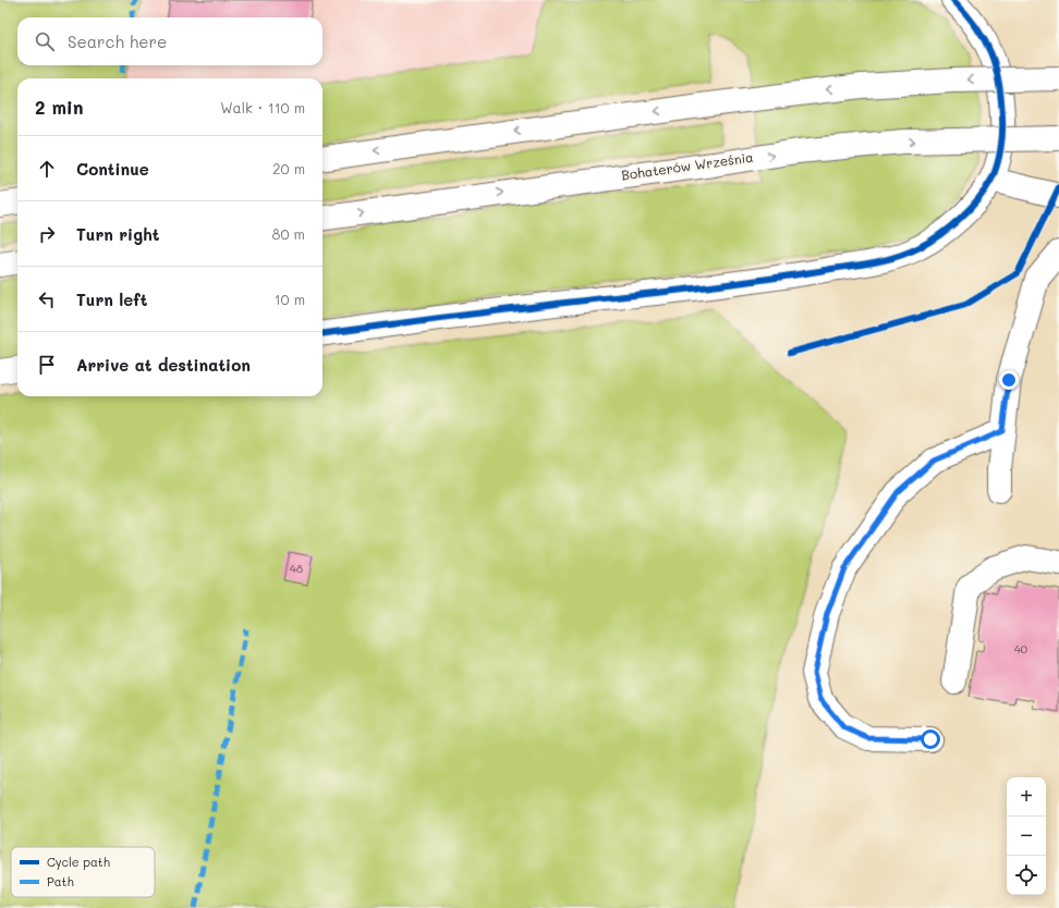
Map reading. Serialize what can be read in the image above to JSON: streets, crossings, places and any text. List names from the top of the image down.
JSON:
{
  "streets": {
    "main road": ["Bohaterów Września"]
  },
  "house_numbers": ["48", "40"],
  "legend": ["Cycle path", "Path"],
  "page": {
    "search": "Search here",
    "heading": ["2 min", "Walk · 110 m"],
    "list": [
      ["Continue", "20 m"],
      ["Turn right", "80 m"],
      ["Turn left", "10 m"],
      "Arrive at destination"
    ],
    "map_buttons": ["+", "−"]
  }
}
